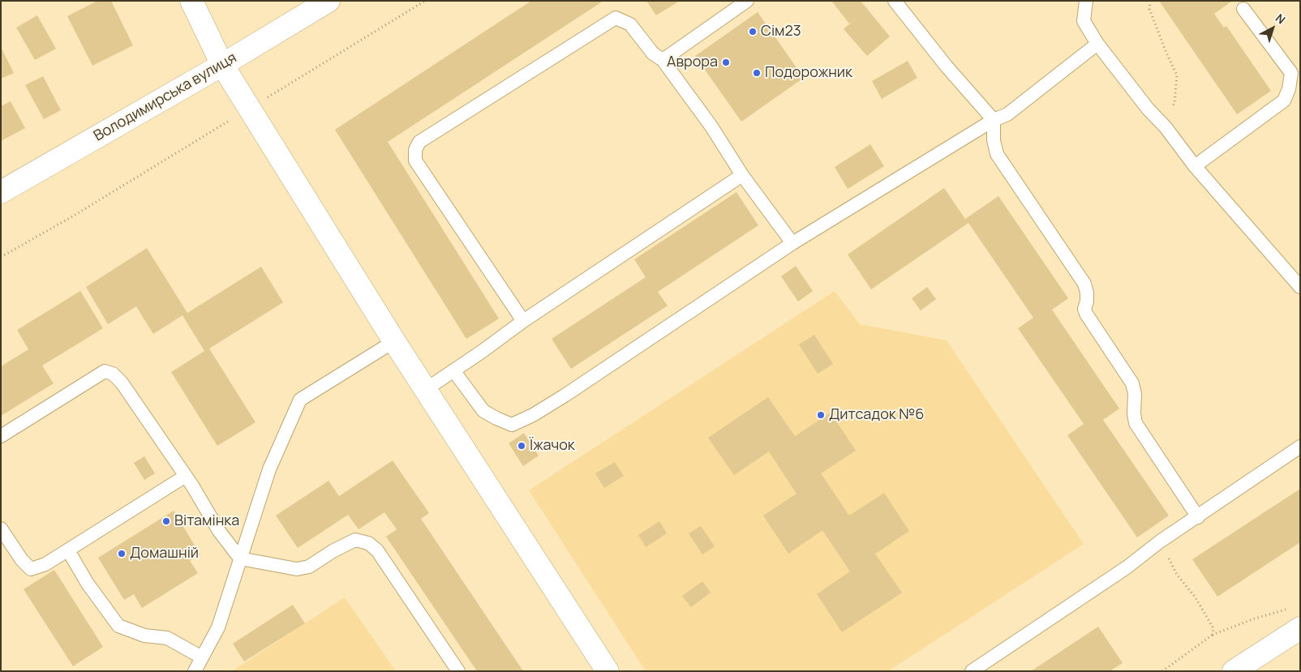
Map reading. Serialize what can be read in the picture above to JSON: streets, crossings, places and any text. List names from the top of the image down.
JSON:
{
  "streets": {
    "street": ["Володимирська вулиця"]
  },
  "places": [
    "Сім23",
    "Аврора",
    "Подорожник",
    "Дитсадок №6",
    "Їжачок",
    "Вітамінка",
    "Домашній"
  ],
  "north": "top right"
}
